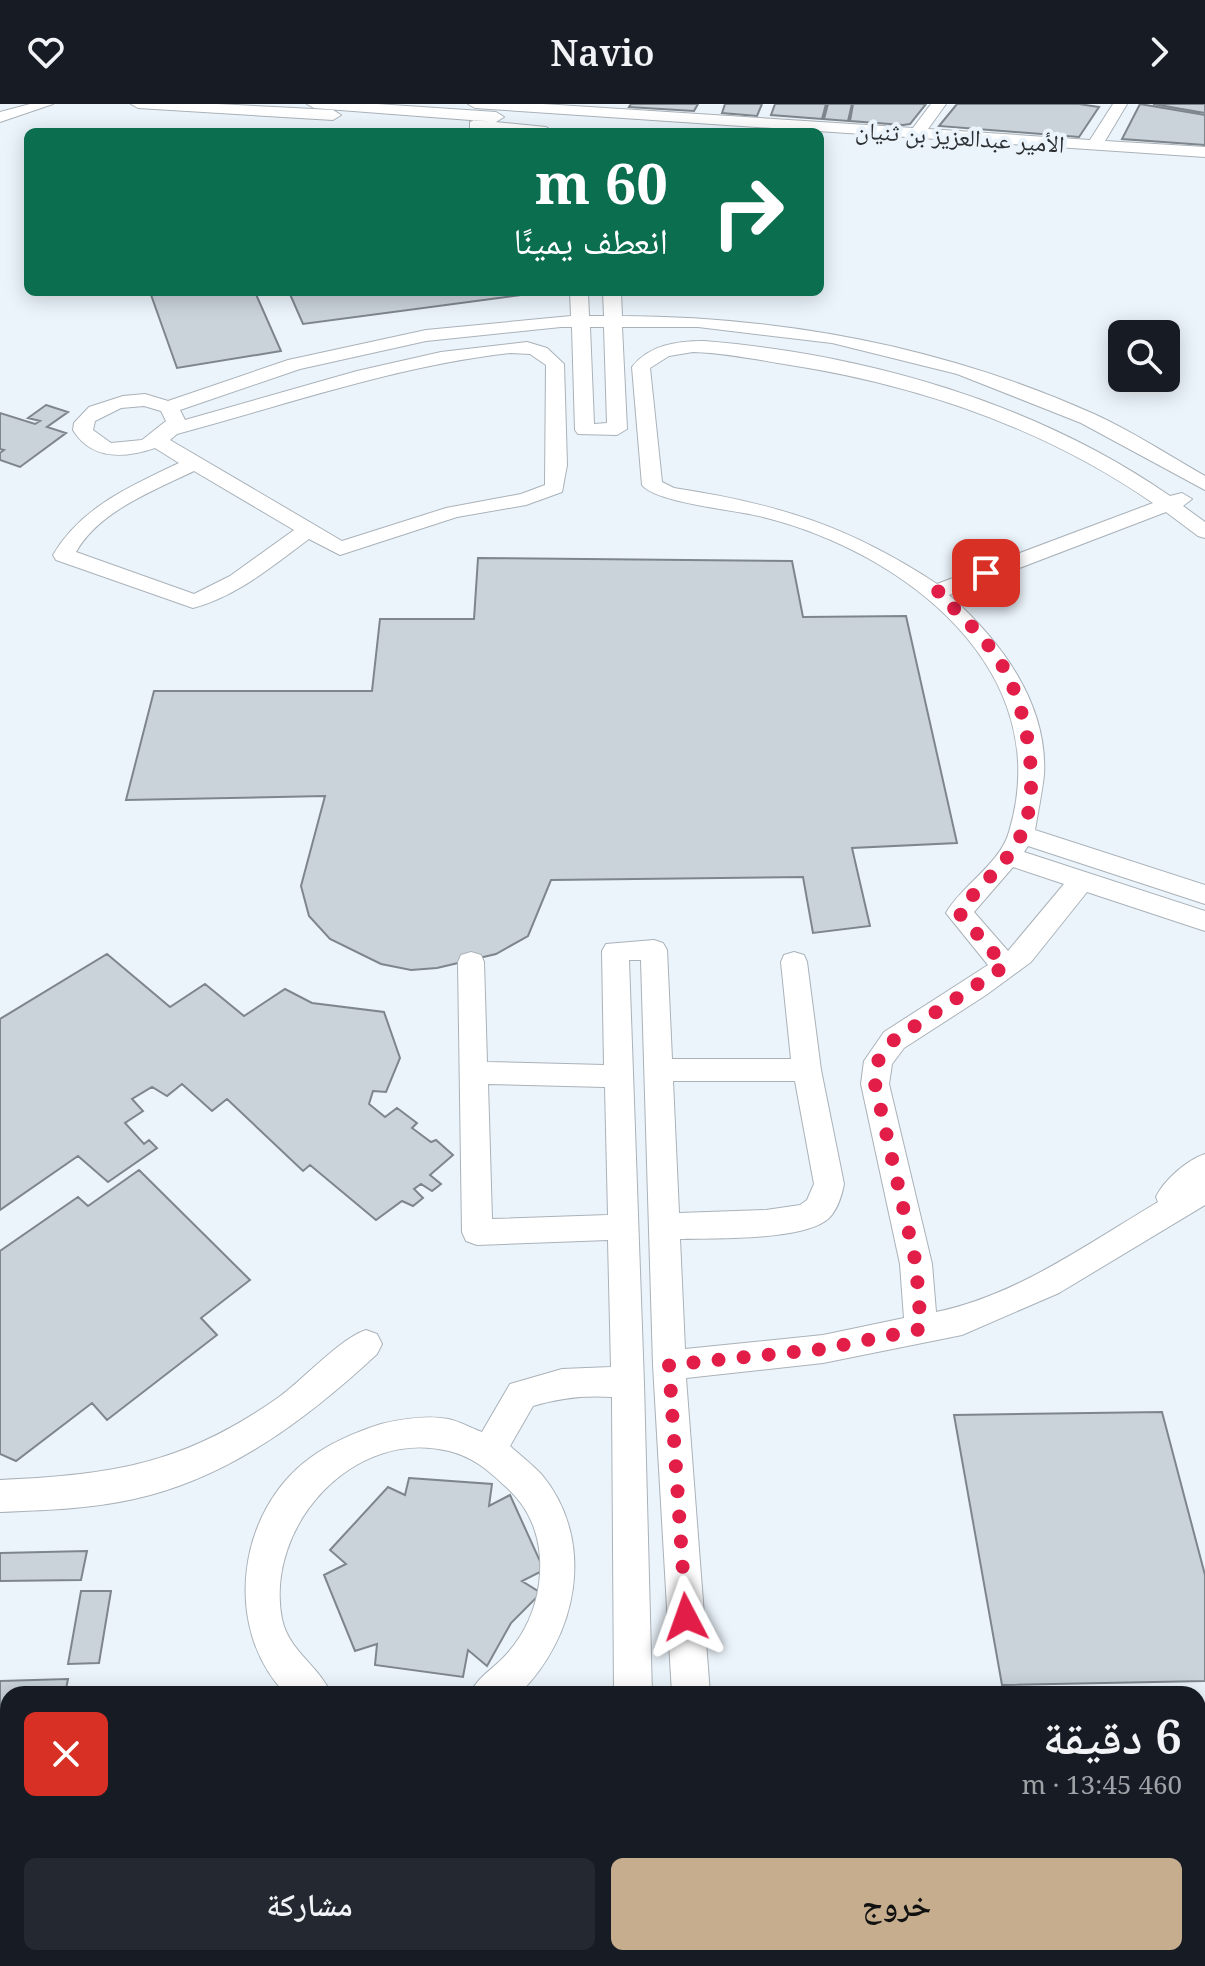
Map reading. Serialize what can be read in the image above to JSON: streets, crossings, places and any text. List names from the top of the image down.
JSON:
{
  "streets": {
    "street": ["الأمير عبدالعزيز بن ثنيان"]
  },
  "page": {
    "header": "Navio",
    "turn": ["60 m", "انعطف يمينًا"],
    "heading": ["6 دقيقة", "460 m · 13:45"],
    "buttons": ["خروج", "مشاركة"]
  }
}
